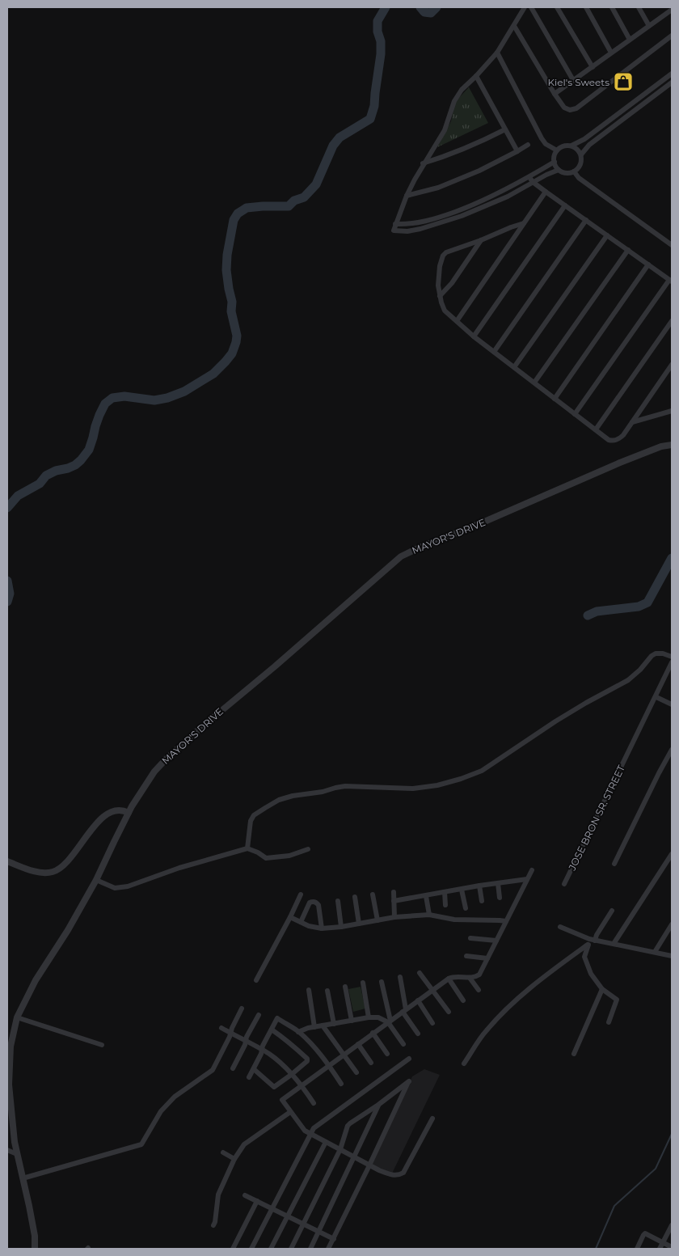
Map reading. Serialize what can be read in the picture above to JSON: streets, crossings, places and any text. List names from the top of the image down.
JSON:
{
  "streets": {
    "street": ["MAYOR'S DRIVE", "JOSE BRON SR. STREET"]
  },
  "places": {
    "shop": ["Kiel's Sweets"]
  }
}
